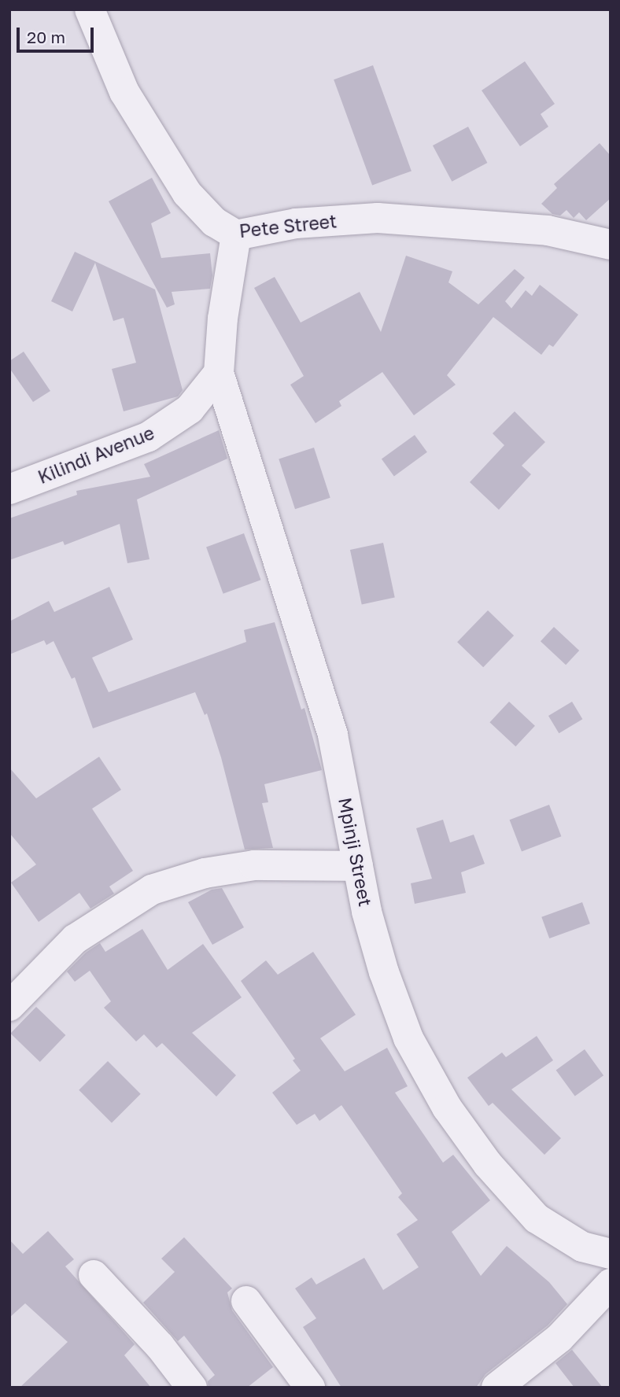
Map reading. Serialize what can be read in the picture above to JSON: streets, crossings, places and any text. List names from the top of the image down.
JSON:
{
  "streets": {
    "street": ["Pete Street", "Kilindi Avenue", "Mpinji Street"]
  },
  "crossings": [
    ["Kilindi Avenue", "Mpinji Street"]
  ],
  "scale_bar": "20 m"
}
